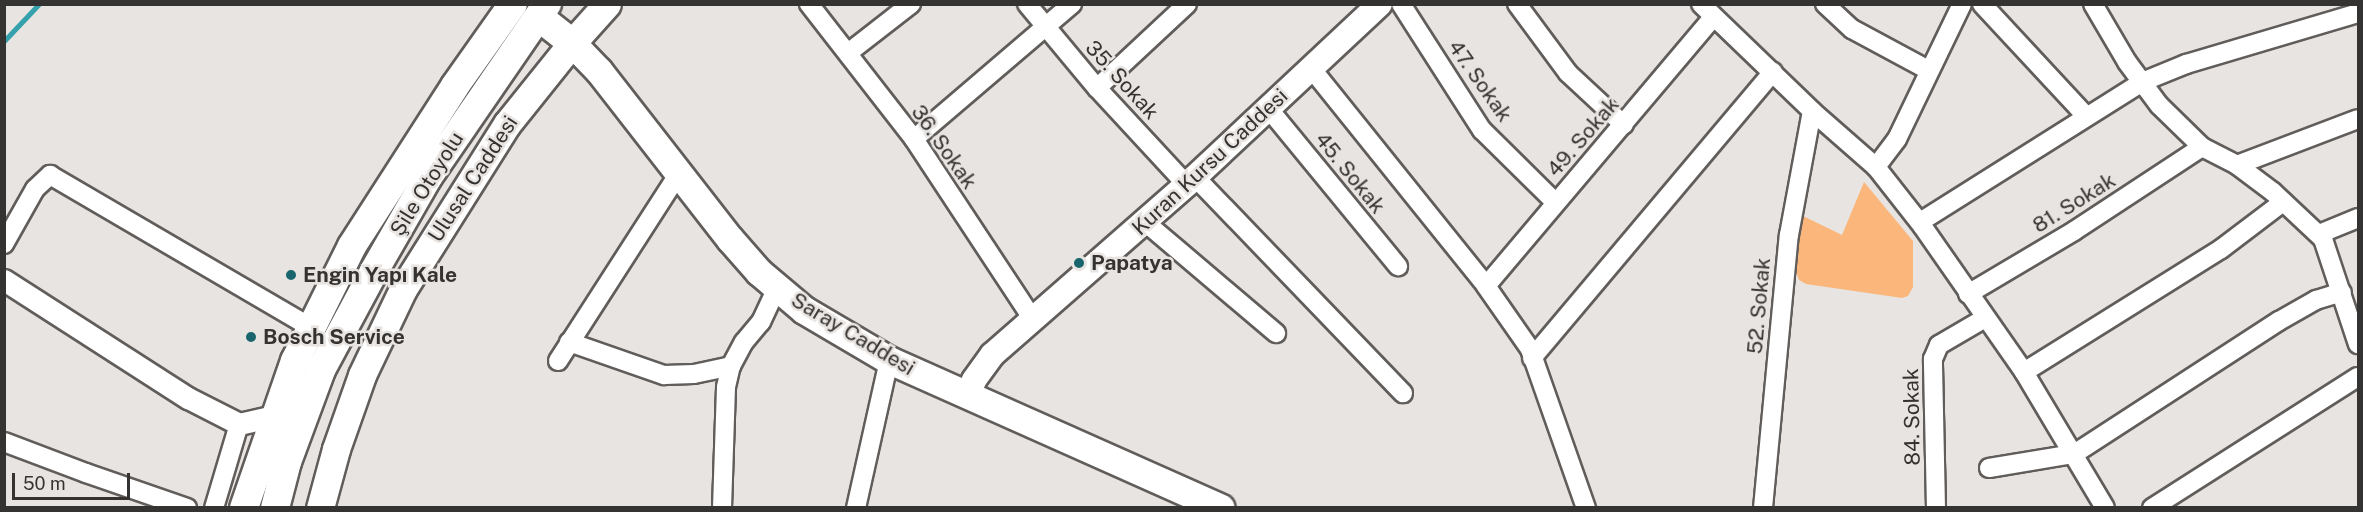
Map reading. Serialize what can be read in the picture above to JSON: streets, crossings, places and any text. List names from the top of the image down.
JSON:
{
  "streets": {
    "highway": ["Şile Otoyolu"],
    "main road": ["Kuran Kursu Caddesi", "Ulusal Caddesi", "Saray Caddesi"],
    "street": [
      "35. Sokak",
      "47. Sokak",
      "49. Sokak",
      "36. Sokak",
      "45. Sokak",
      "81. Sokak",
      "52. Sokak",
      "84. Sokak"
    ]
  },
  "crossings": [
    ["35. Sokak", "Kuran Kursu Caddesi"],
    ["47. Sokak", "49. Sokak"],
    ["36. Sokak", "Kuran Kursu Caddesi"],
    ["Kuran Kursu Caddesi", "45. Sokak"],
    ["Kuran Kursu Caddesi", "Saray Caddesi"],
    ["Ulusal Caddesi", "Saray Caddesi"]
  ],
  "places": ["Papatya", "Engin Yapı Kale", "Bosch Service"],
  "scale_bar": "50 m"
}
